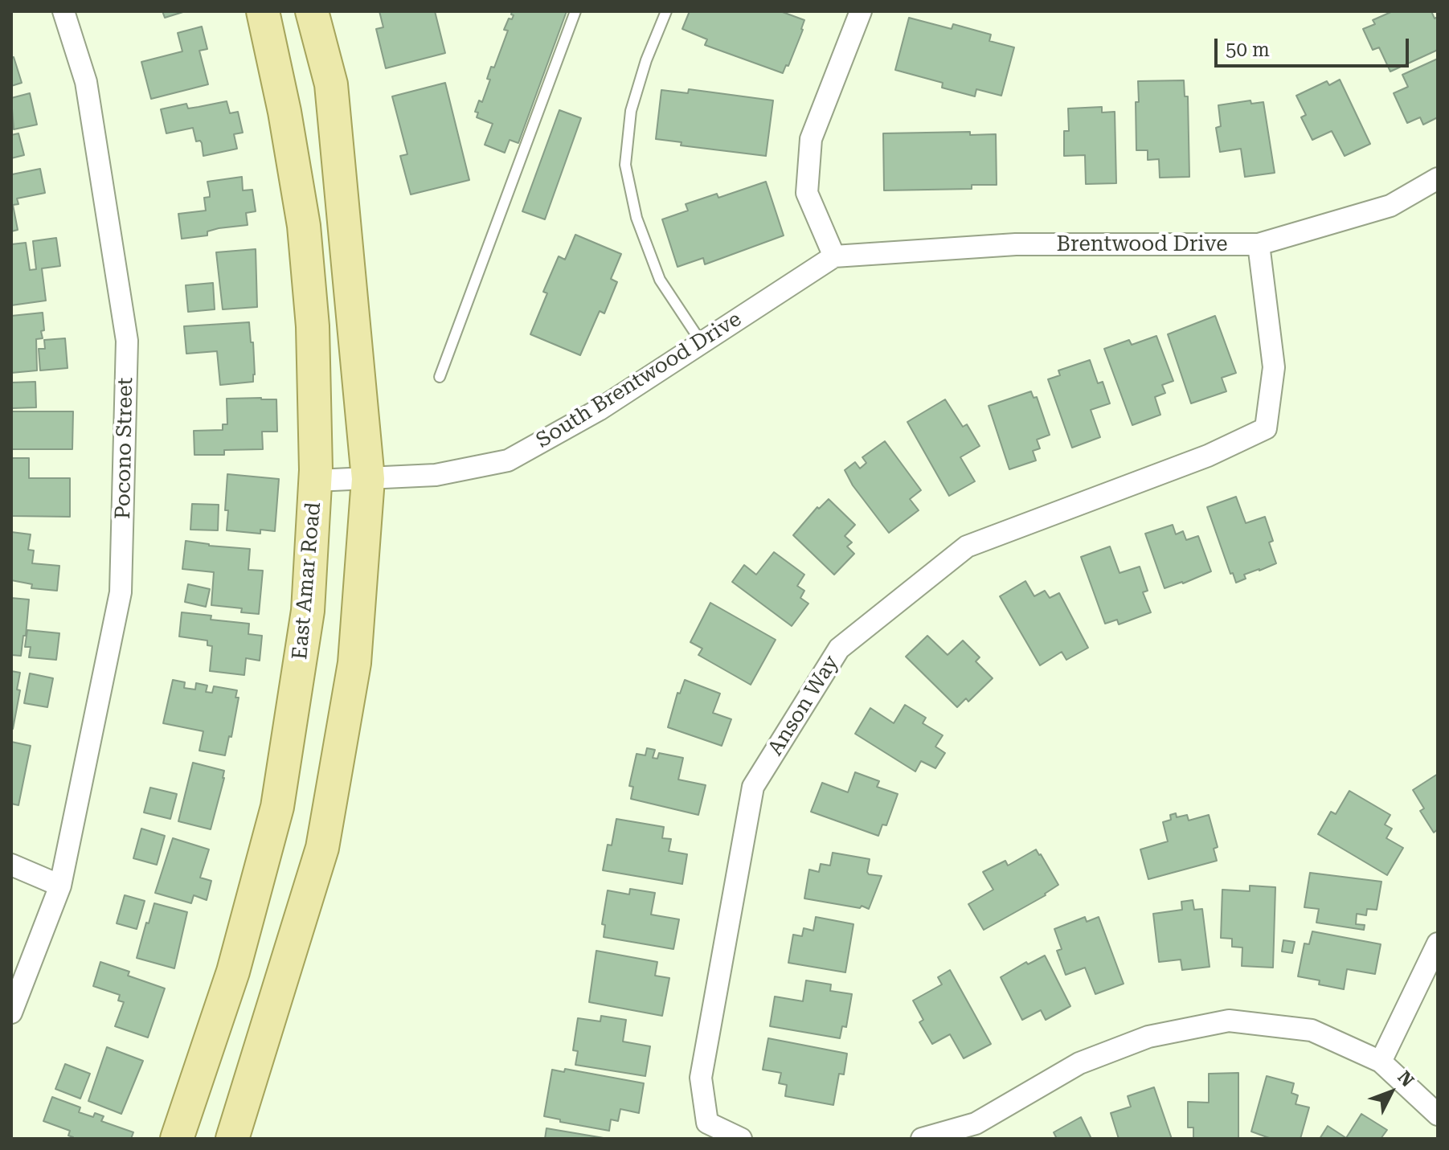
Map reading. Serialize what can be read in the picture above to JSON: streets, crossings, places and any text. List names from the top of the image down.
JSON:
{
  "streets": {
    "main road": ["East Amar Road"],
    "street": [
      "Brentwood Drive",
      "South Brentwood Drive",
      "Pocono Street",
      "Anson Way"
    ]
  },
  "crossings": [
    ["Brentwood Drive", "South Brentwood Drive"],
    ["Brentwood Drive", "Anson Way"],
    ["South Brentwood Drive", "East Amar Road"]
  ],
  "scale_bar": "50 m",
  "north": "top right"
}
